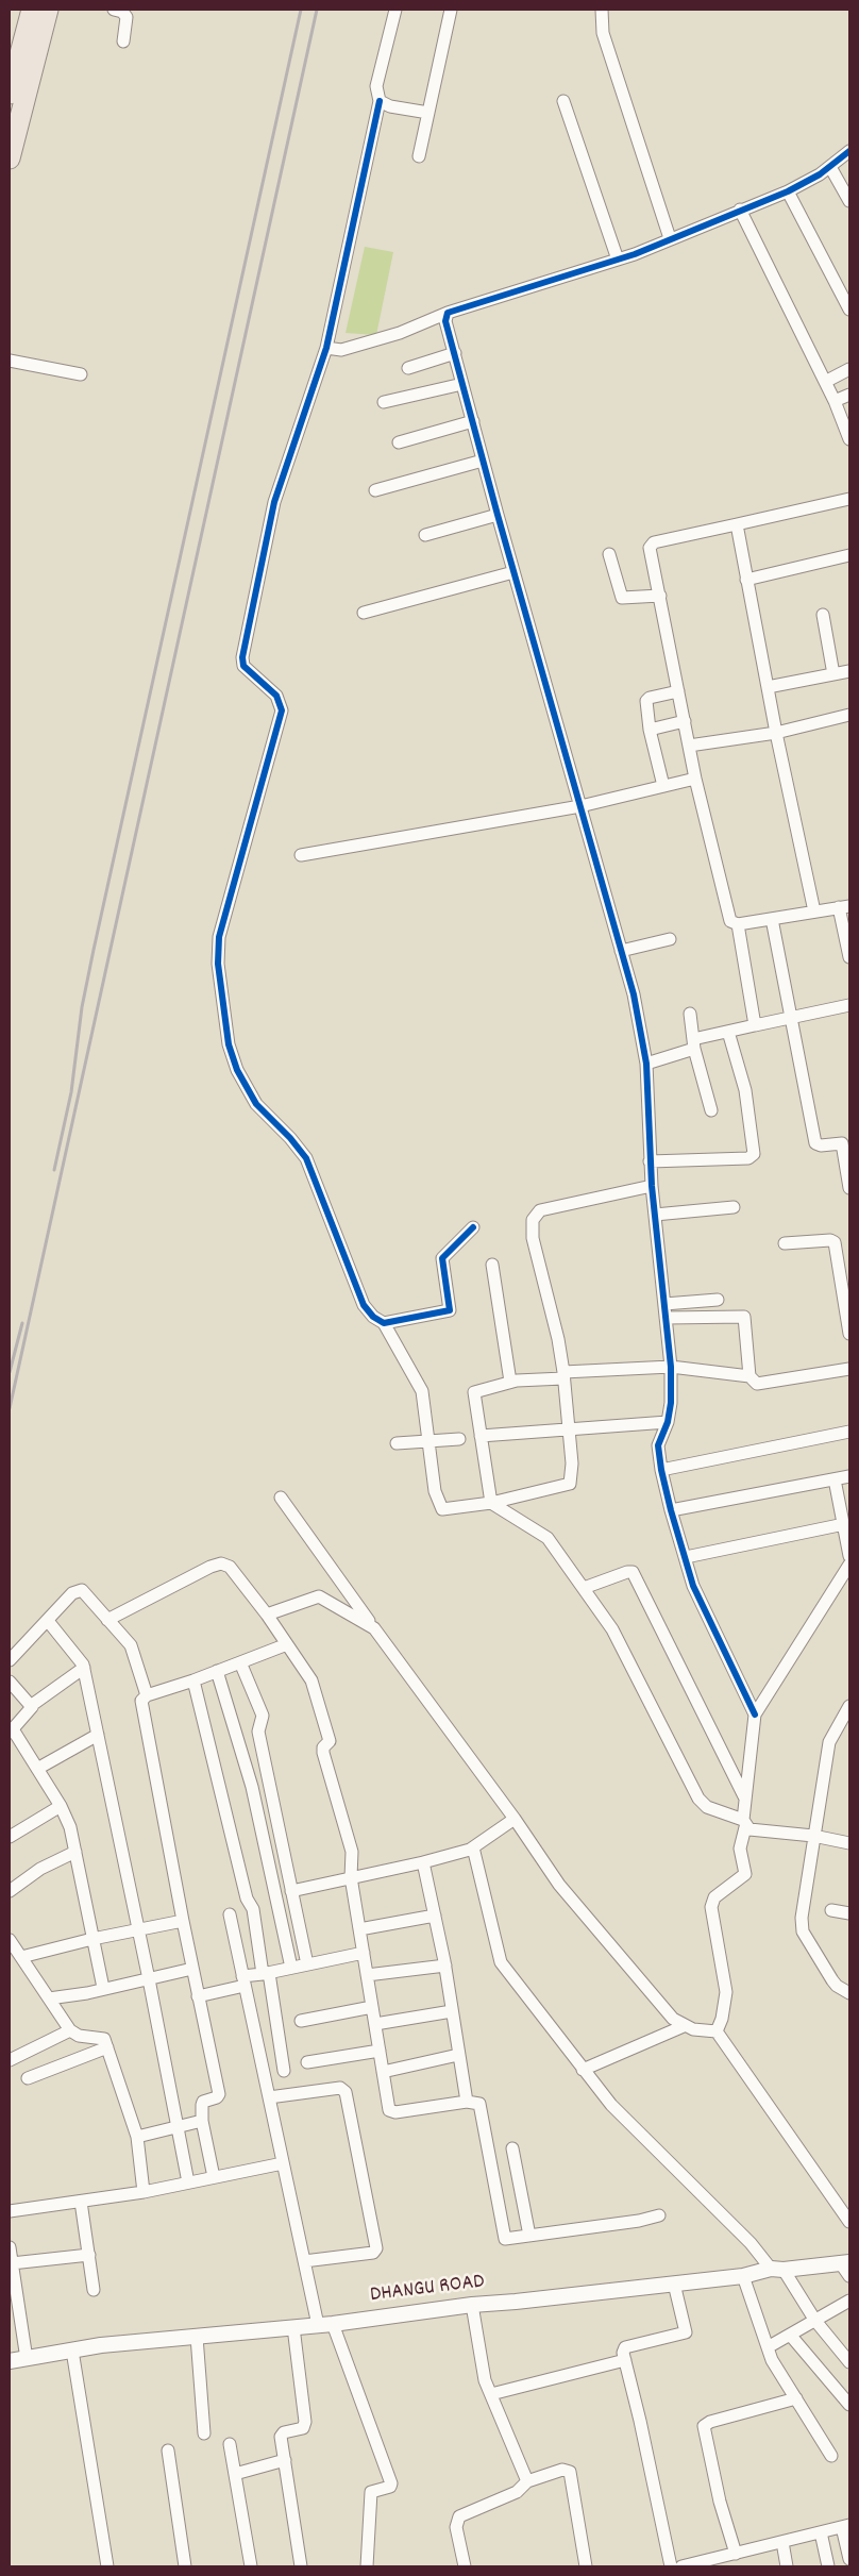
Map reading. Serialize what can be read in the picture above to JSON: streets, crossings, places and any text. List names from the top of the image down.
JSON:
{
  "streets": {
    "street": ["DHANGU ROAD"]
  }
}
